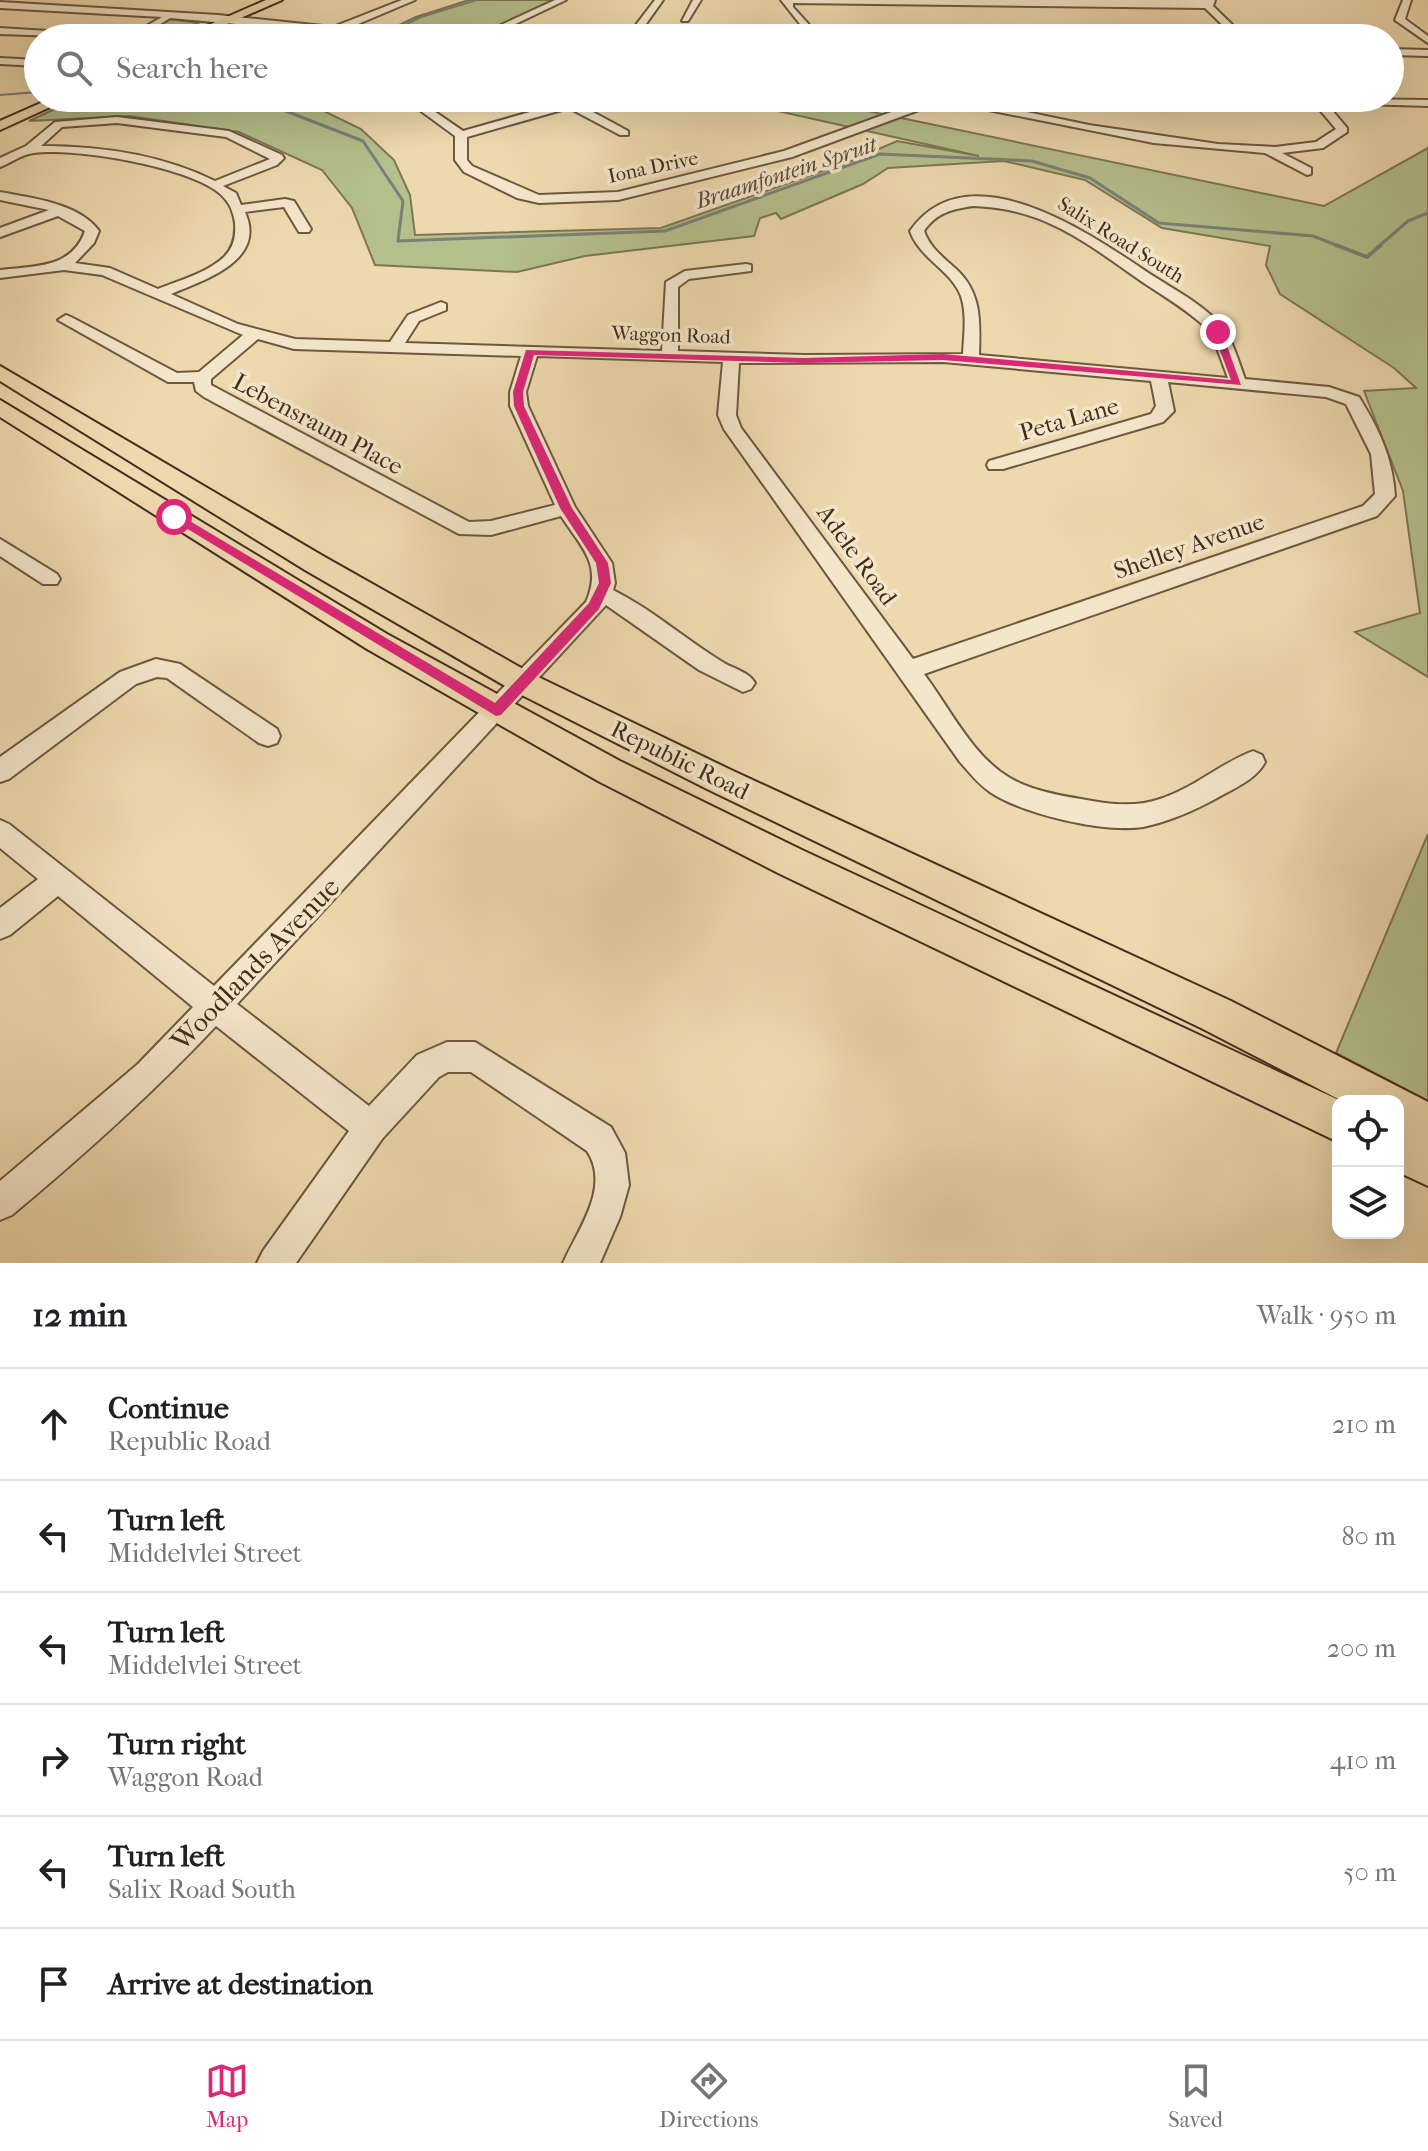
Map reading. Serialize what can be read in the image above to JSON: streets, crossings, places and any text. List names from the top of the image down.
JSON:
{
  "streets": {
    "main road": ["Republic Road"],
    "street": [
      "Iona Drive",
      "Salix Road South",
      "Waggon Road",
      "Peta Lane",
      "Lebensraum Place",
      "Shelley Avenue",
      "Adele Road",
      "Woodlands Avenue"
    ]
  },
  "crossings": [
    ["Salix Road South", "Waggon Road"],
    ["Waggon Road", "Peta Lane"],
    ["Waggon Road", "Shelley Avenue"],
    ["Waggon Road", "Adele Road"],
    ["Shelley Avenue", "Adele Road"],
    ["Republic Road", "Woodlands Avenue"]
  ],
  "water": ["Braamfontein Spruit"],
  "page": {
    "search": "Search here",
    "heading": ["12 min", "Walk · 950 m"],
    "list": [
      ["Continue", "Republic Road", "210 m"],
      ["Turn left", "Middelvlei Street", "80 m"],
      ["Turn left", "Middelvlei Street", "200 m"],
      ["Turn right", "Waggon Road", "410 m"],
      ["Turn left", "Salix Road South", "50 m"],
      "Arrive at destination"
    ],
    "nav": ["Map", "Directions", "Saved"]
  }
}
